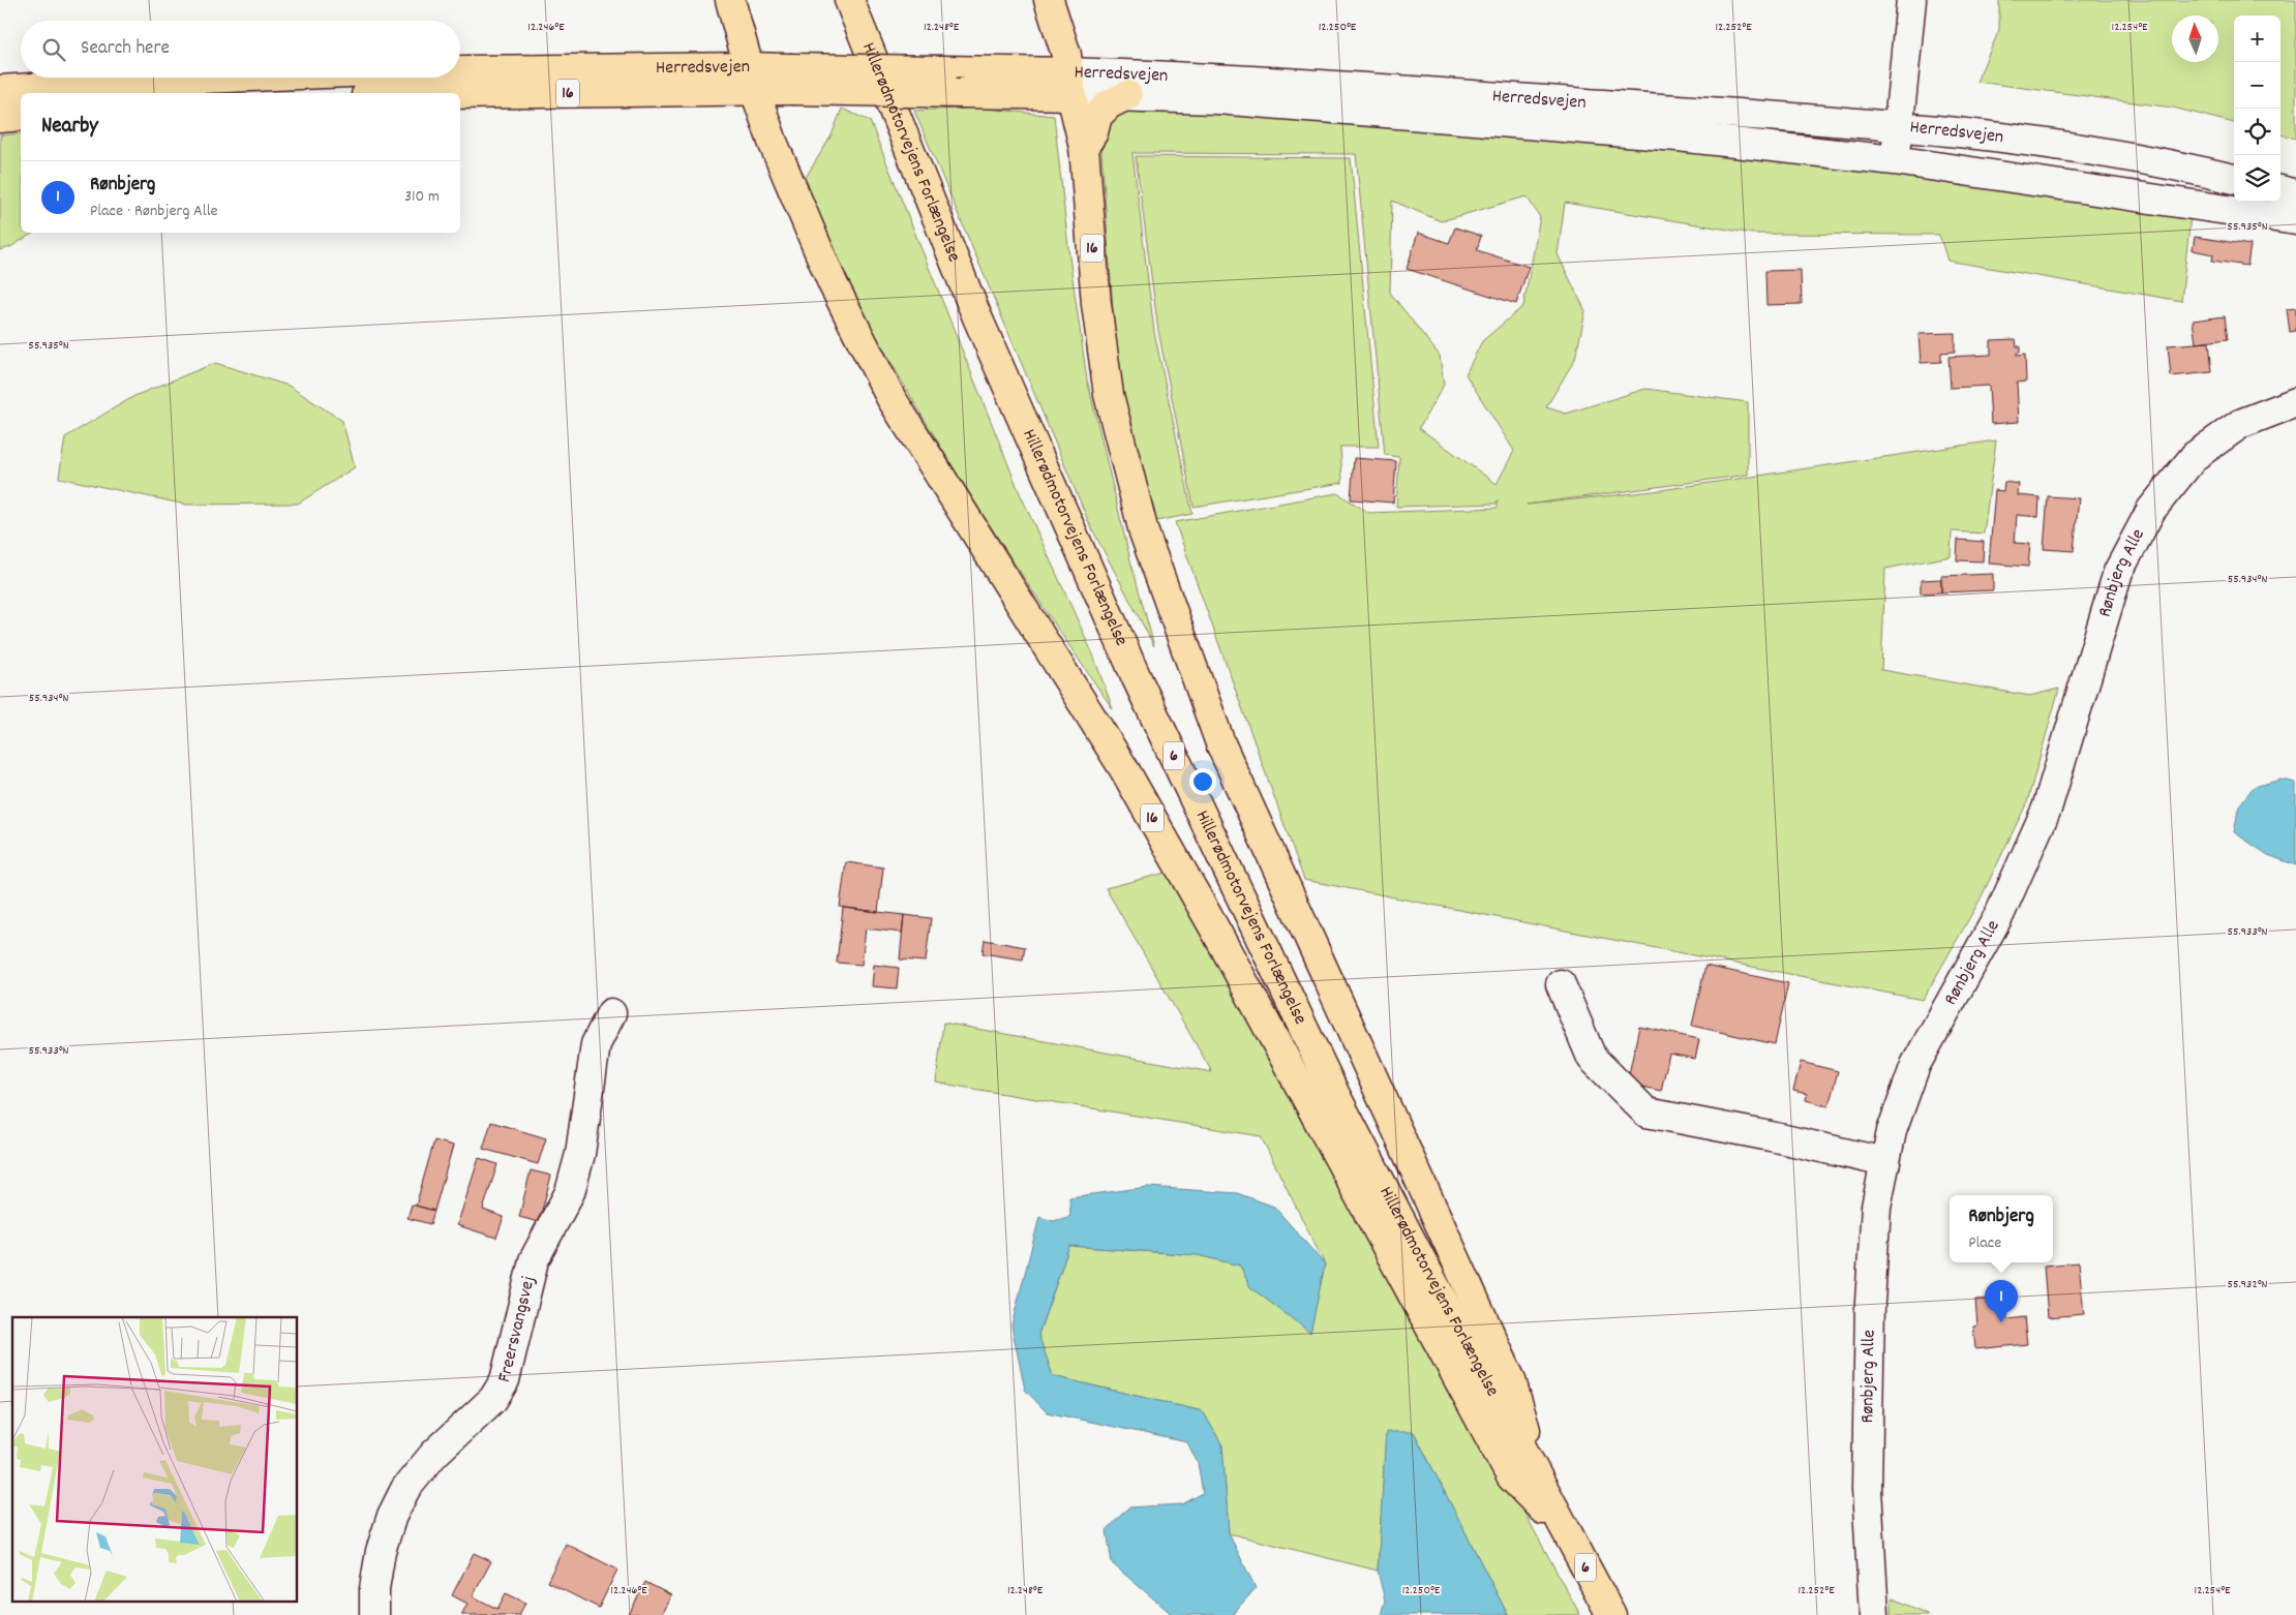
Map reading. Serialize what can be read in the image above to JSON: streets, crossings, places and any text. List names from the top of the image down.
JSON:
{
  "streets": {
    "main road": [
      "Herredsvejen",
      "16",
      "Hillerødmotorvejens Forlængelse",
      "6"
    ],
    "street": ["Rønbjerg Alle", "Freersvangsvej"]
  },
  "crossings": [
    ["Herredsvejen", "16"],
    ["16", "Hillerødmotorvejens Forlængelse"]
  ],
  "north": "top",
  "page": {
    "map_buttons": ["+", "−"],
    "search": "Search here",
    "heading": "Nearby",
    "list": [
      {
        "mark": "1",
        "name": "Rønbjerg",
        "note": "Place · Rønbjerg Alle",
        "value": "310 m"
      }
    ],
    "popup": ["Rønbjerg", "Place"],
    "pins": "1"
  },
  "coordinates": [
    "12.246°E",
    "12.248°E",
    "12.250°E",
    "12.252°E",
    "12.254°E",
    "55.935°N",
    "55.934°N",
    "55.933°N",
    "55.932°N"
  ]
}
